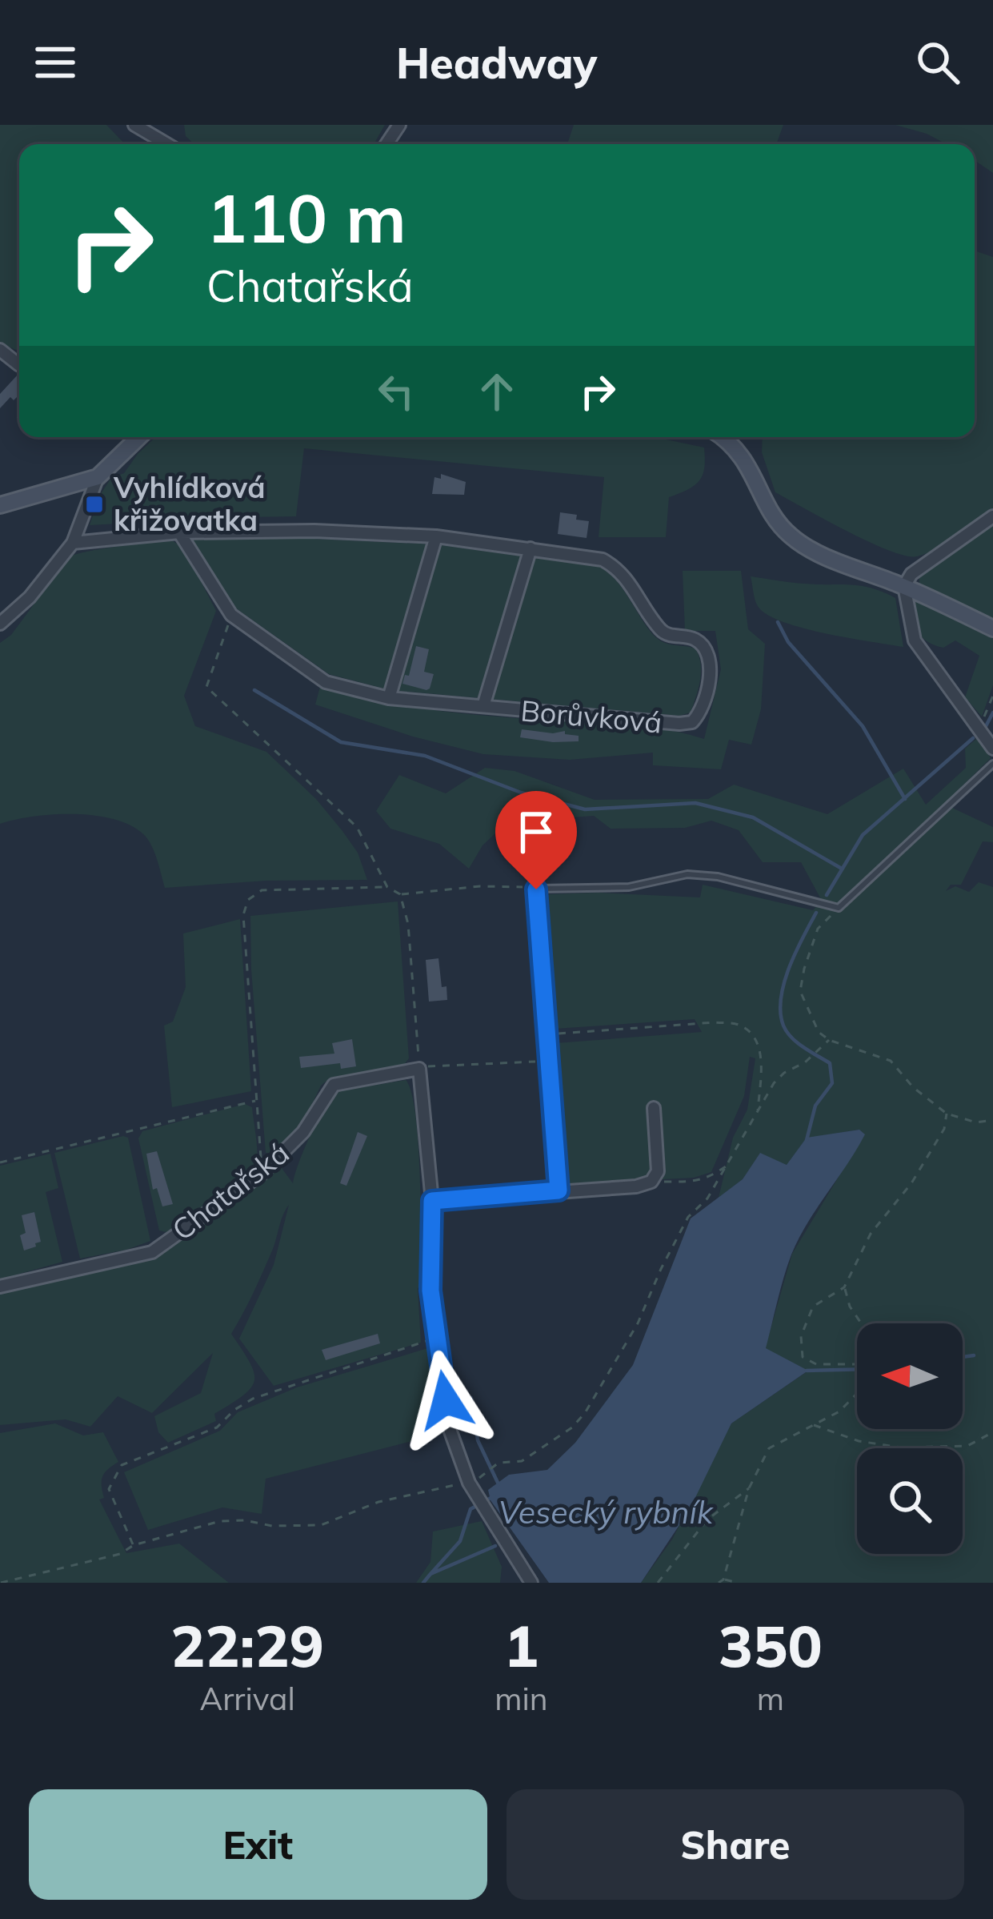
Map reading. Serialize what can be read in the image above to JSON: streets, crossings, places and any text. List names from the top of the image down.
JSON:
{
  "streets": {
    "street": ["Borůvková", "Chatařská"]
  },
  "water": ["Vesecký rybník"],
  "places": {
    "transit": ["Vyhlídková křižovatka"]
  },
  "north": "left",
  "page": {
    "header": "Headway",
    "turn": ["110 m", "Chatařská"],
    "eta": [
      "22:29",
      "Arrival",
      "1",
      "min",
      "350",
      "m"
    ],
    "buttons": ["Exit", "Share"]
  }
}
